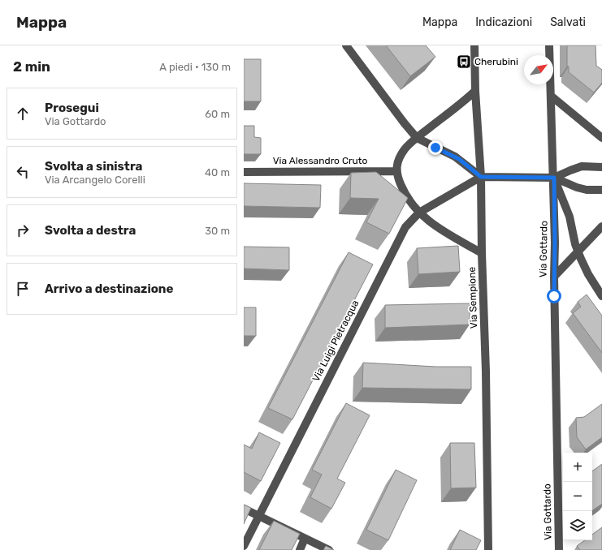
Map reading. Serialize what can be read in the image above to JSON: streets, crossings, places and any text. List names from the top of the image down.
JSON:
{
  "streets": {
    "street": [
      "Via Alessandro Cruto",
      "Via Gottardo",
      "Via Sempione",
      "Via Luigi Pietracqua"
    ]
  },
  "crossings": [
    ["Via Sempione", "Via Luigi Pietracqua"]
  ],
  "places": {
    "bus stop": ["Cherubini"]
  },
  "north": "top right",
  "page": {
    "header": "Mappa",
    "nav": ["Mappa", "Indicazioni", "Salvati"],
    "heading": ["2 min", "A piedi · 130 m"],
    "list": [
      ["Prosegui", "Via Gottardo", "60 m"],
      ["Svolta a sinistra", "Via Arcangelo Corelli", "40 m"],
      ["Svolta a destra", "30 m"],
      "Arrivo a destinazione"
    ],
    "map_buttons": ["+", "−"]
  }
}
